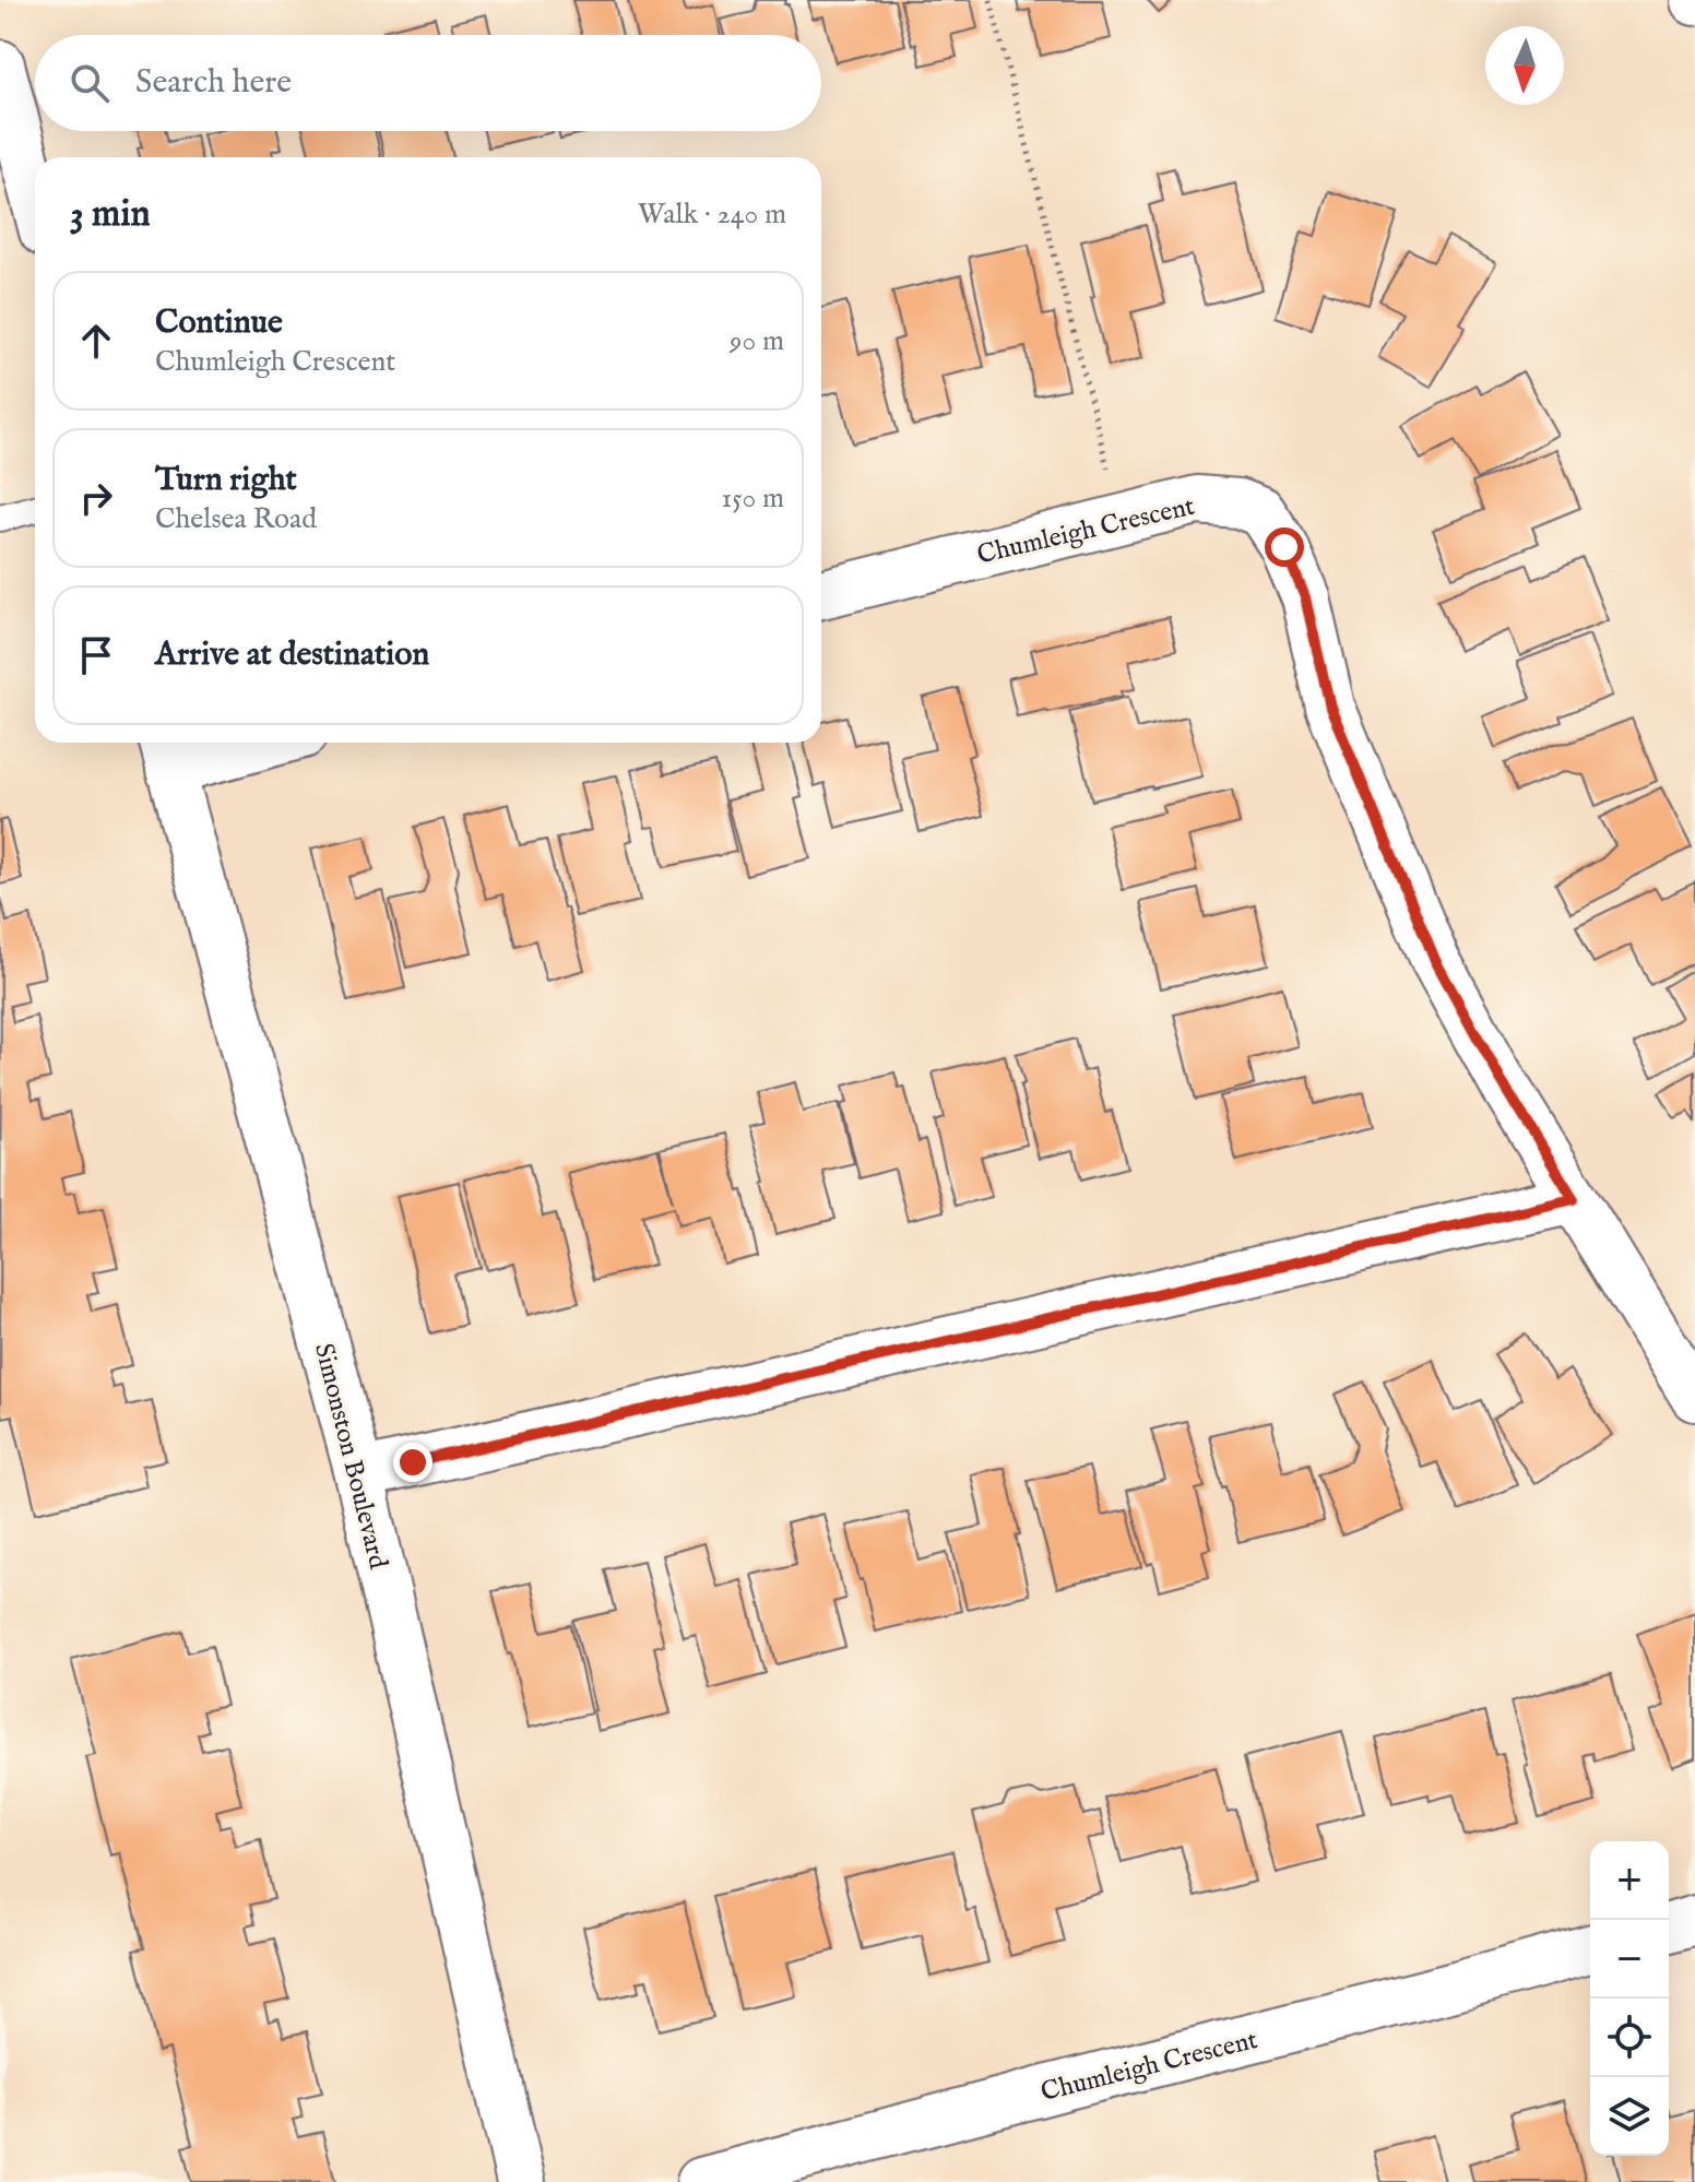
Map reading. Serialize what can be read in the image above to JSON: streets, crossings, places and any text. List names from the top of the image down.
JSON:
{
  "streets": {
    "street": ["Chumleigh Crescent", "Simonston Boulevard"]
  },
  "north": "bottom",
  "page": {
    "search": "Search here",
    "heading": ["3 min", "Walk · 240 m"],
    "list": [
      ["Continue", "Chumleigh Crescent", "90 m"],
      ["Turn right", "Chelsea Road", "150 m"],
      "Arrive at destination"
    ],
    "map_buttons": ["+", "−"]
  }
}
